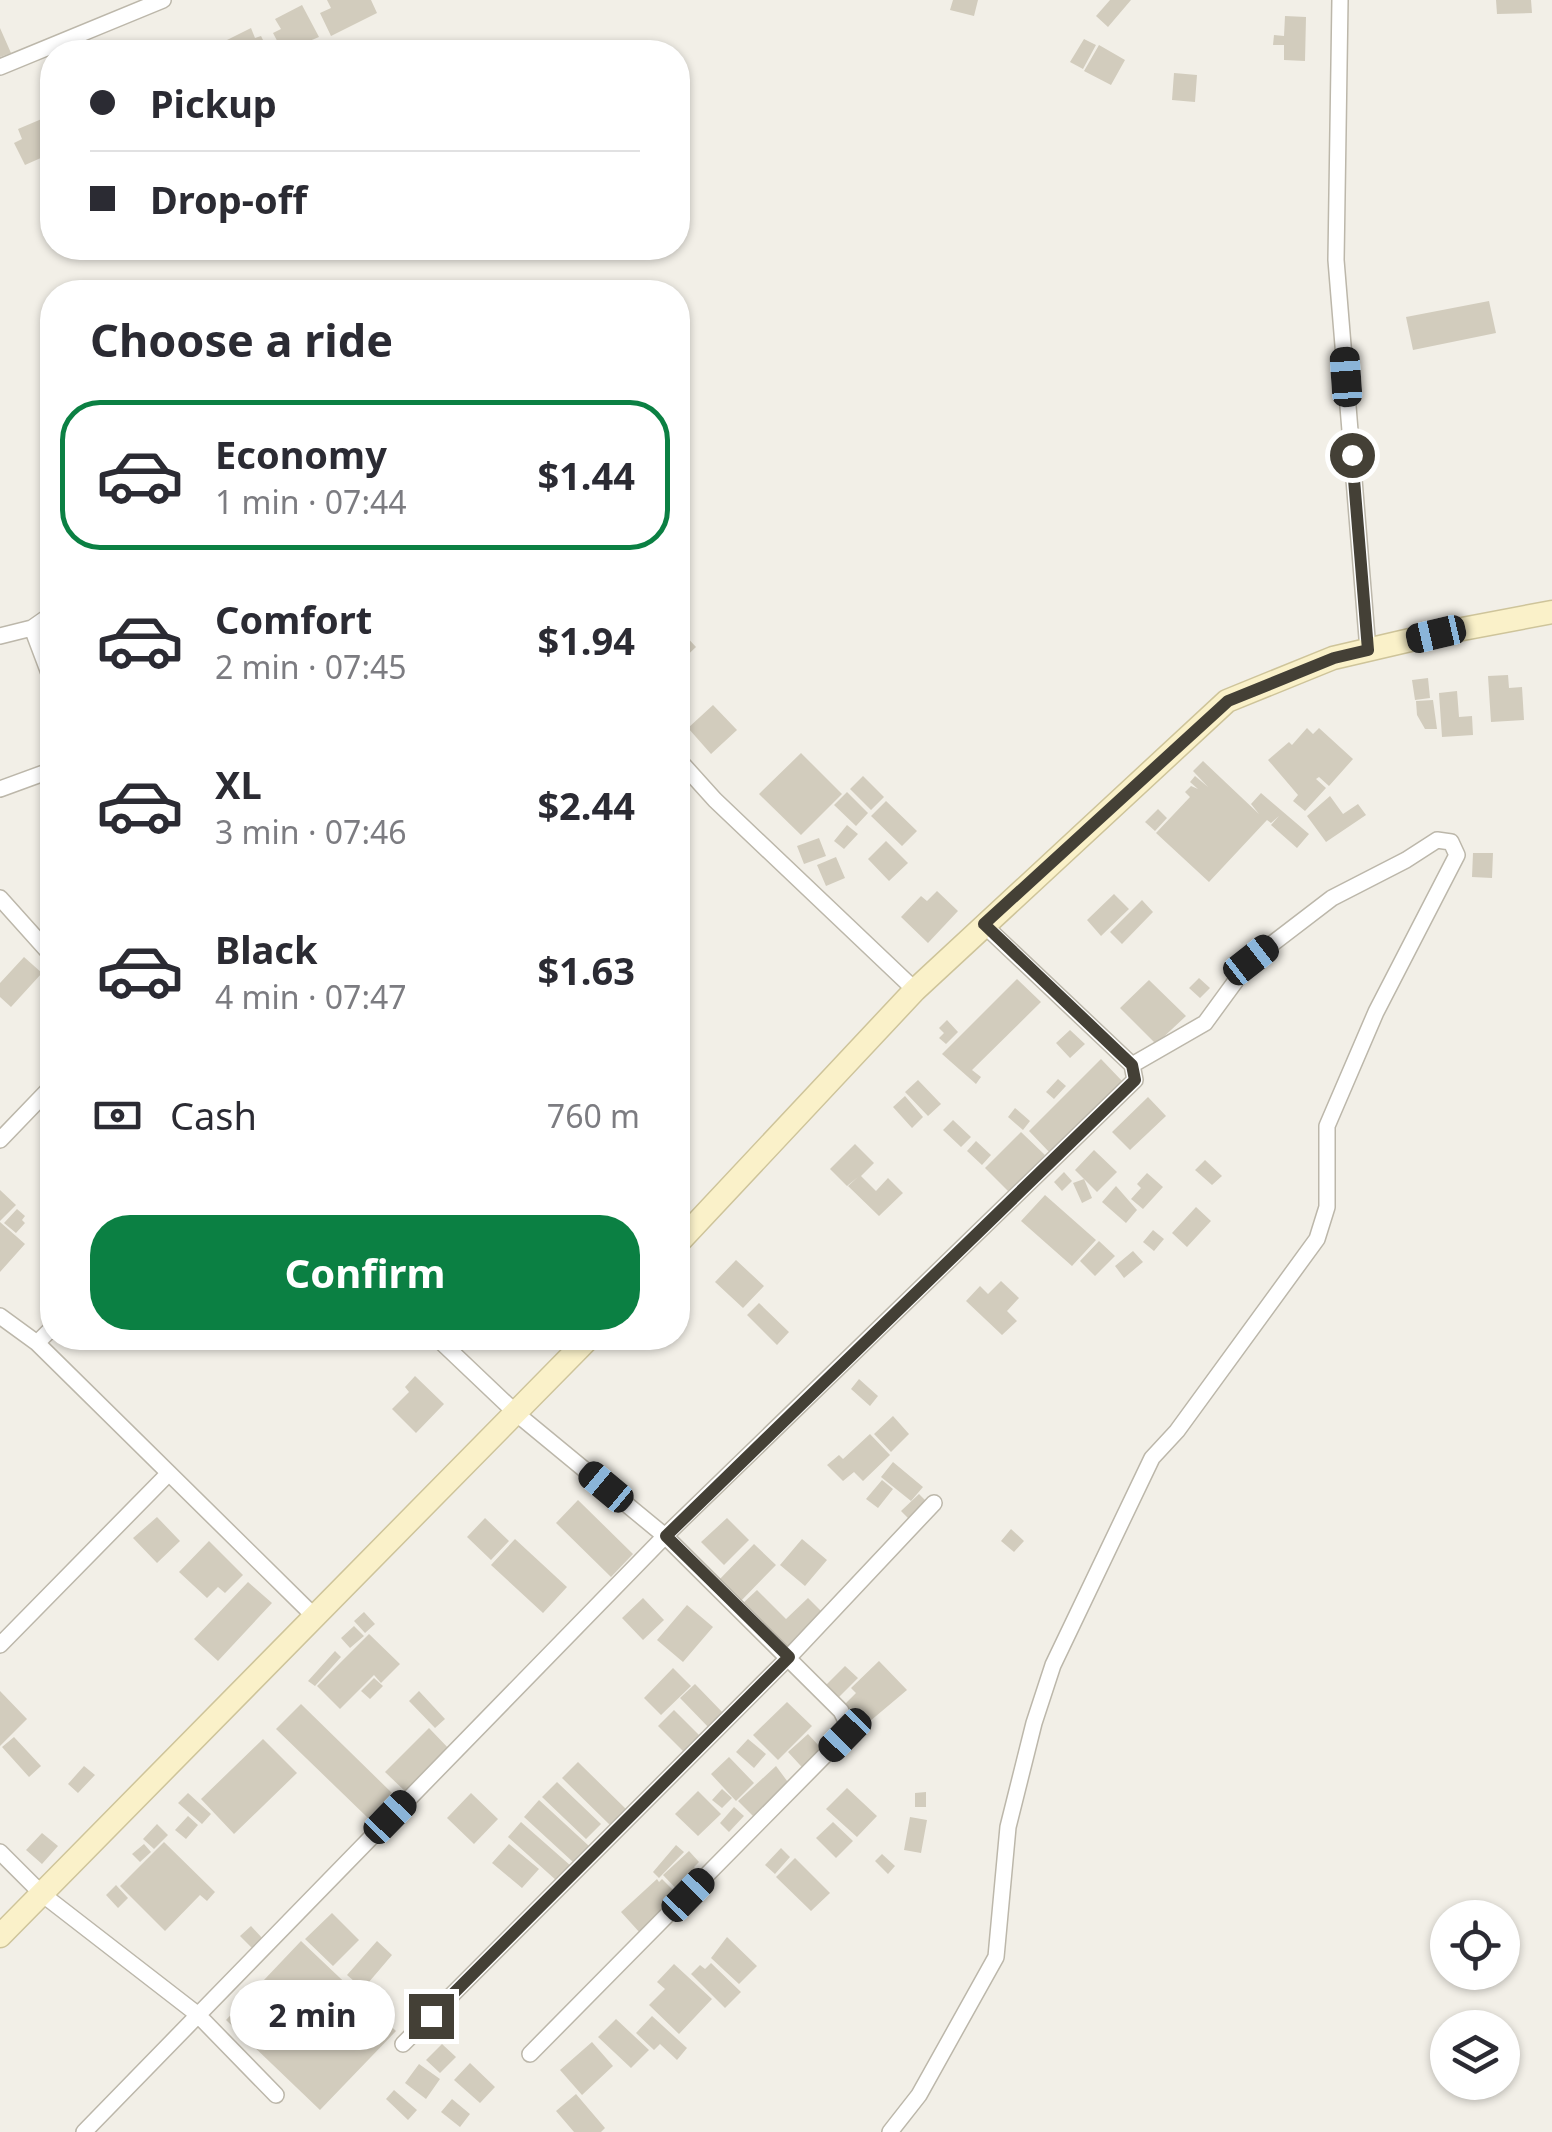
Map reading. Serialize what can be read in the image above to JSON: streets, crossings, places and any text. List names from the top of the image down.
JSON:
{
  "page": {
    "banner": ["Pickup", "Drop-off"],
    "heading": "Choose a ride",
    "list": [
      {
        "name": "Economy",
        "note": "1 min · 07:44",
        "value": "$1.44"
      },
      {
        "name": "Comfort",
        "note": "2 min · 07:45",
        "value": "$1.94"
      },
      {
        "name": "XL",
        "note": "3 min · 07:46",
        "value": "$2.44"
      },
      {
        "name": "Black",
        "note": "4 min · 07:47",
        "value": "$1.63"
      }
    ],
    "pay": ["Cash", "760 m"],
    "buttons": "Confirm",
    "bubble": "2 min"
  }
}
